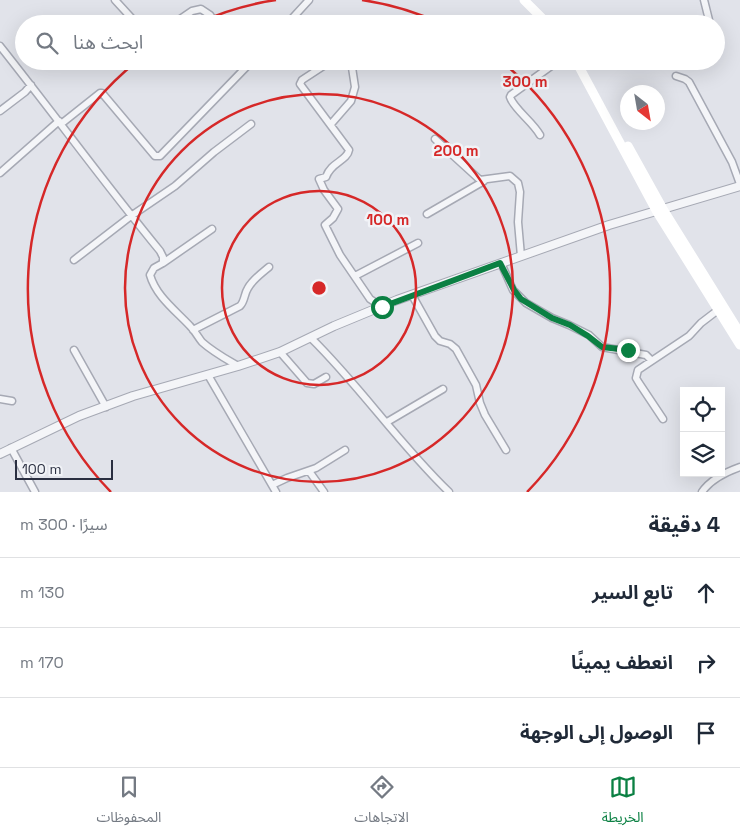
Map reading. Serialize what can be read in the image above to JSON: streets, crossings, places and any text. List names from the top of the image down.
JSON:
{
  "scale_bar": "100 m",
  "north": "bottom right",
  "page": {
    "search": "ابحث هنا",
    "scale": "100 m",
    "heading": ["4 دقيقة", "سيرًا · 300 m"],
    "list": [
      ["تابع السير", "130 m"],
      ["انعطف يمينًا", "170 m"],
      "الوصول إلى الوجهة"
    ],
    "nav": ["الخريطة", "الاتجاهات", "المحفوظات"]
  },
  "rings": ["300 m", "200 m", "100 m"]
}
